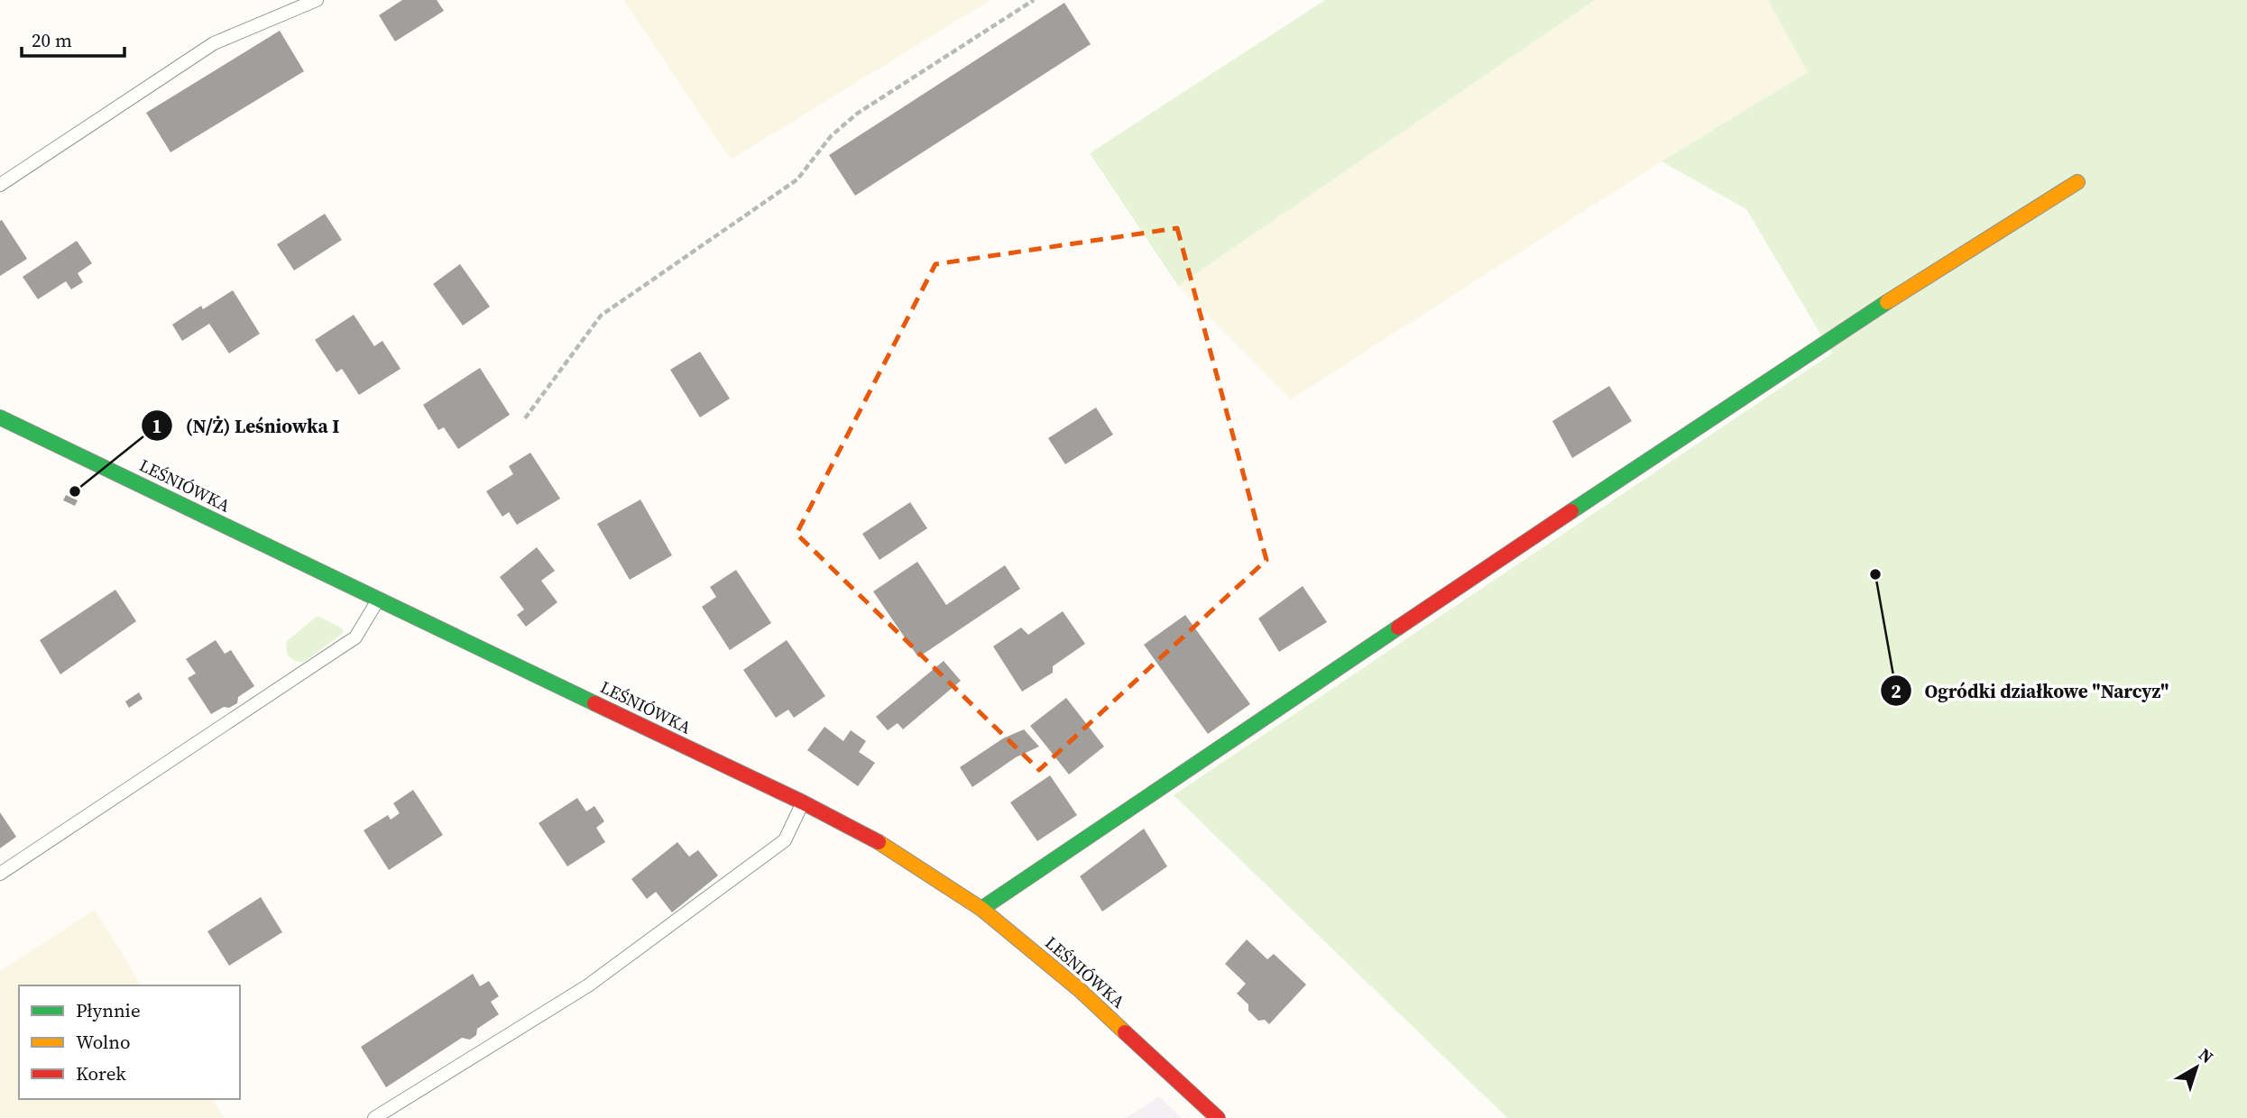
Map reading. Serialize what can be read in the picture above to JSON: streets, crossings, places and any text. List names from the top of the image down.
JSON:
{
  "streets": {
    "street": ["LEŚNIÓWKA"]
  },
  "places": ["(N/Ż) Leśniowka I", "Ogródki działkowe \"Narcyz\""],
  "legend": ["Płynnie", "Wolno", "Korek"],
  "scale_bar": "20 m",
  "north": "top right"
}
